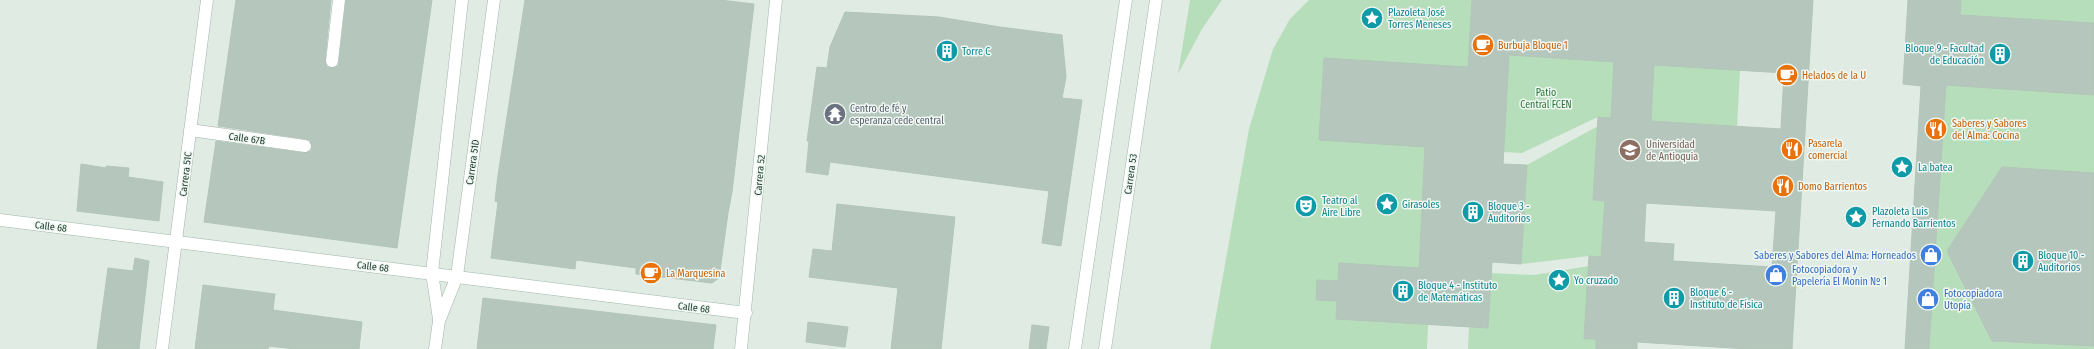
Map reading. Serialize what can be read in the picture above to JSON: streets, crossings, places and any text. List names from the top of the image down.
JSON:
{
  "streets": {
    "street": [
      "Calle 67B",
      "Carrera 51D",
      "Carrera 51C",
      "Carrera 53",
      "Carrera 52",
      "Calle 68"
    ]
  },
  "crossings": [
    ["Calle 67B", "Carrera 51C"],
    ["Carrera 51D", "Calle 68"],
    ["Carrera 51C", "Calle 68"],
    ["Carrera 52", "Calle 68"]
  ],
  "parks": ["Patio Central FCEN"],
  "places": {
    "place": [
      "Plazoleta José Torres Meneses",
      "La batea",
      "Girasoles",
      "Plazoleta Luis Fernando Barrientos",
      "Yo cruzado"
    ],
    "cafe": ["Burbuja Bloque 1", "Helados de la U", "La Marquesina"],
    "building": [
      "Torre C",
      "Bloque 9 - Facultad de Educación",
      "Bloque 3 - Auditorios",
      "Bloque 10 - Auditorios",
      "Bloque 4 - Instituto de Matemáticas",
      "Bloque 6 - Instituto de Física"
    ],
    "temple": ["Centro de fé y esperanza cede central"],
    "restaurant": ["Saberes y Sabores del Alma: Cocina", "Pasarela comercial", "Domo Barrientos"],
    "school or university": ["Universidad de Antioquia"],
    "theatre": ["Teatro al Aire Libre"],
    "shop": ["Saberes y Sabores del Alma: Horneados", "Fotocopiadora y Papelería El Monin Nº 1", "Fotocopiadora Utopía"]
  }
}
